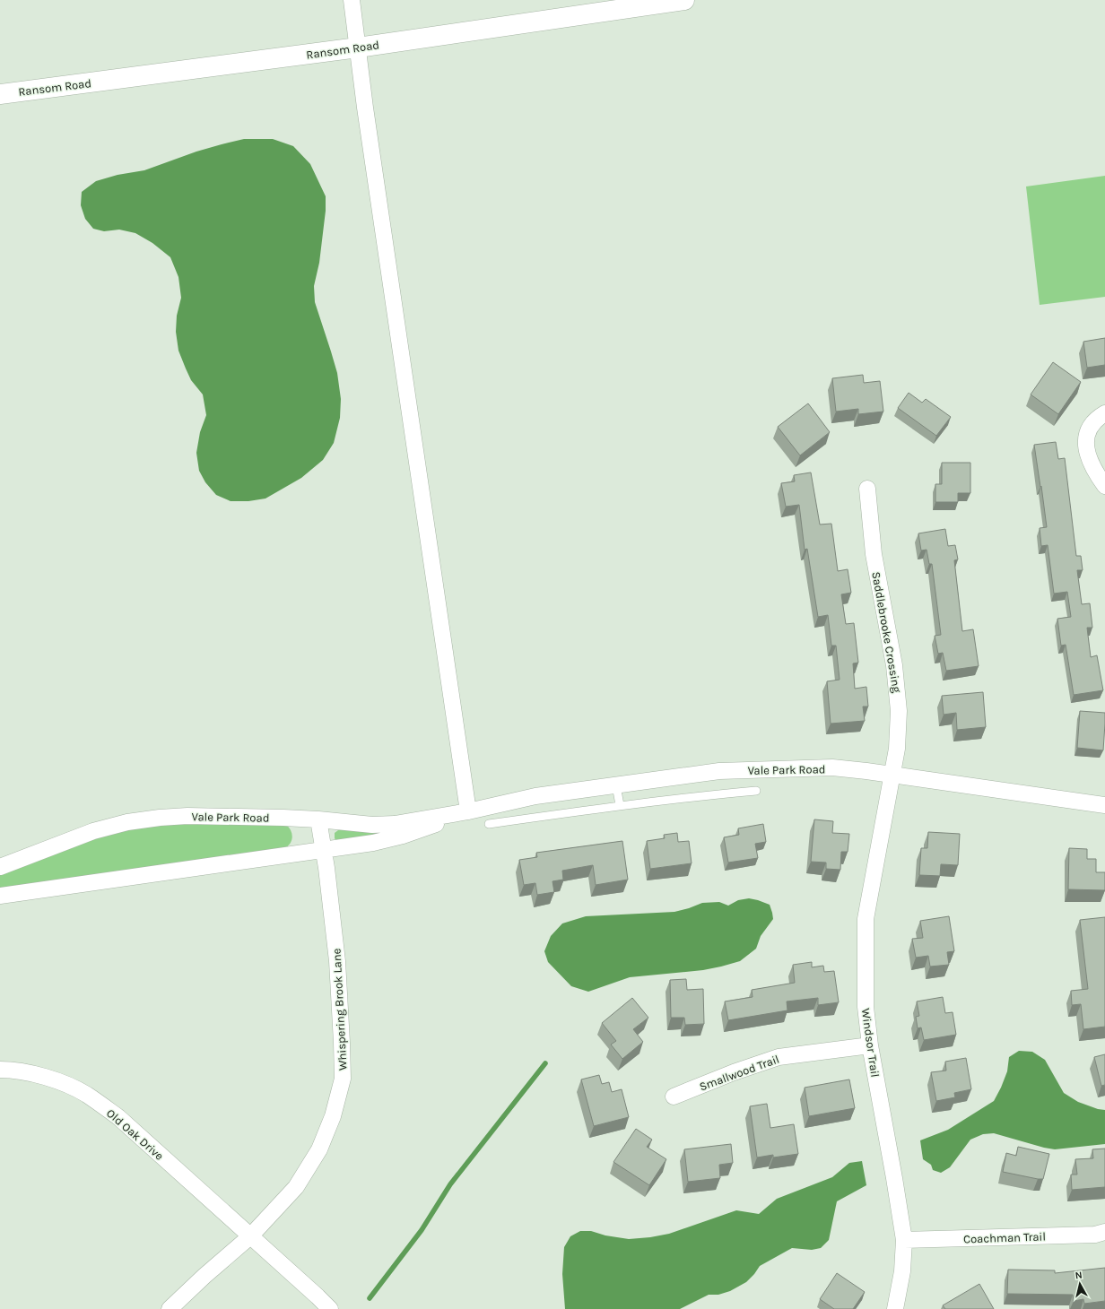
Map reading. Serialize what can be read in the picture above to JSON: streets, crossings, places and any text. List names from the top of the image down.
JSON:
{
  "streets": {
    "main road": ["Ransom Road"],
    "street": [
      "Saddlebrooke Crossing",
      "Vale Park Road",
      "Whispering Brook Lane",
      "Windsor Trail",
      "Smallwood Trail",
      "Old Oak Drive",
      "Coachman Trail"
    ]
  },
  "crossings": [
    ["Saddlebrooke Crossing", "Vale Park Road"],
    ["Saddlebrooke Crossing", "Windsor Trail"],
    ["Vale Park Road", "Whispering Brook Lane"],
    ["Vale Park Road", "Windsor Trail"],
    ["Whispering Brook Lane", "Old Oak Drive"],
    ["Windsor Trail", "Smallwood Trail"],
    ["Windsor Trail", "Coachman Trail"]
  ],
  "north": "top"
}
